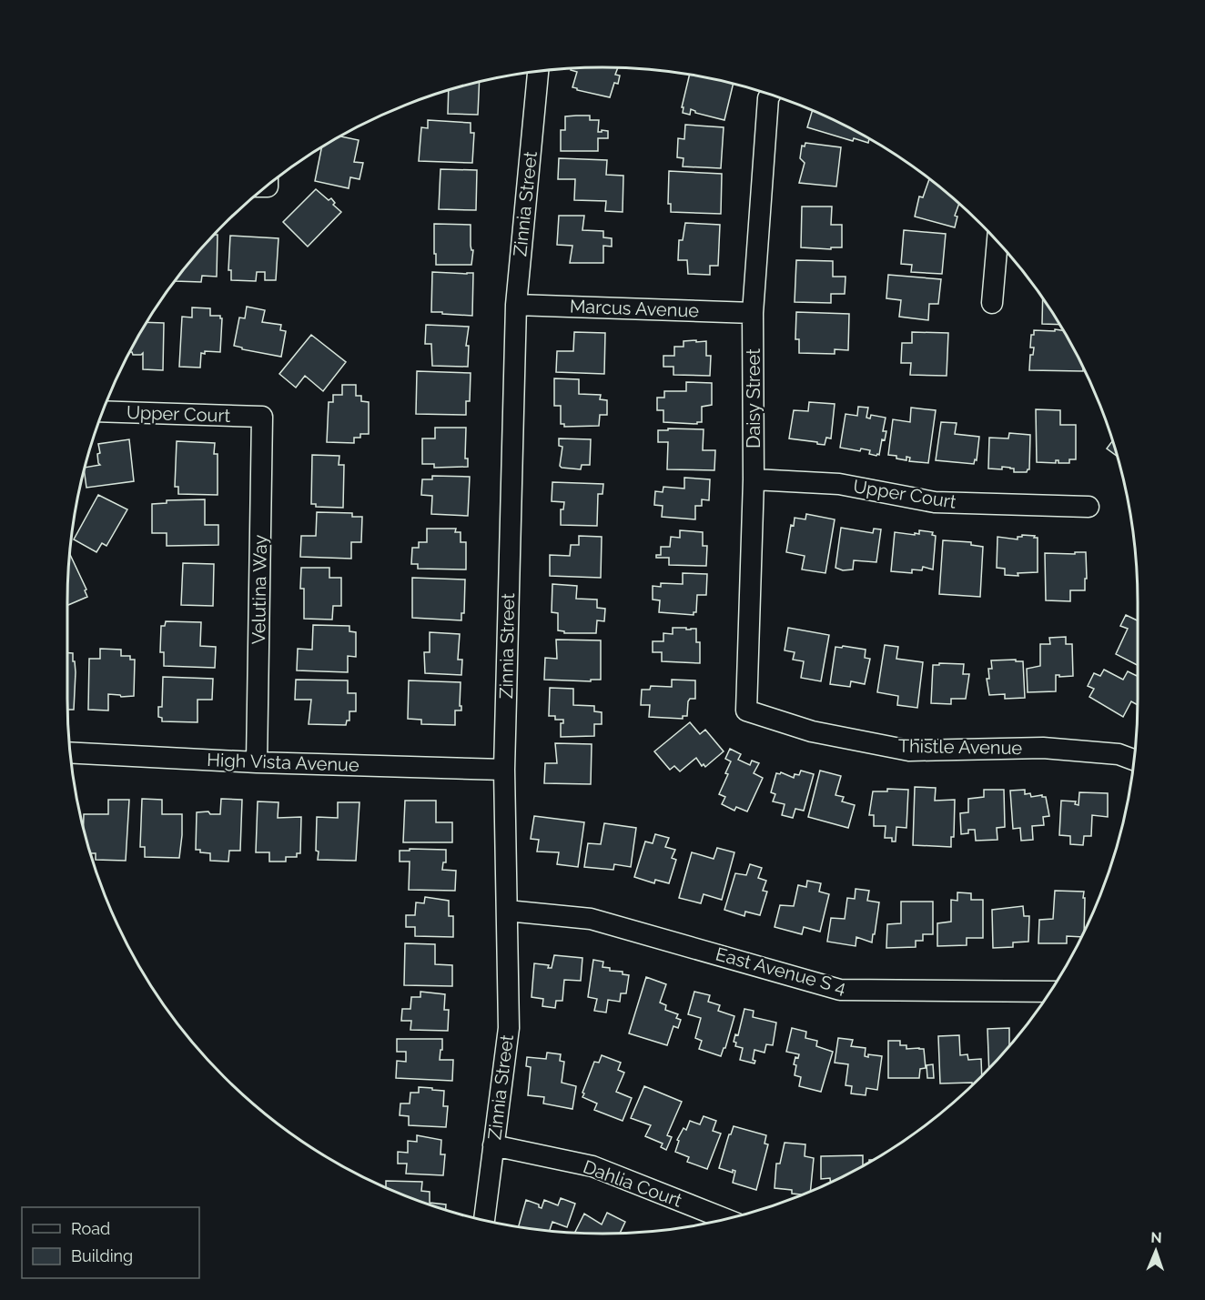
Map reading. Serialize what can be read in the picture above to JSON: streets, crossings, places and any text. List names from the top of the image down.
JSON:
{
  "streets": {
    "street": [
      "Zinnia Street",
      "Marcus Avenue",
      "Daisy Street",
      "Upper Court",
      "Velutina Way",
      "Thistle Avenue",
      "High Vista Avenue",
      "East Avenue S 4",
      "Dahlia Court"
    ]
  },
  "crossings": [
    ["Zinnia Street", "Marcus Avenue"],
    ["Zinnia Street", "High Vista Avenue"],
    ["Zinnia Street", "East Avenue S 4"],
    ["Zinnia Street", "Dahlia Court"],
    ["Marcus Avenue", "Daisy Street"],
    ["Daisy Street", "Upper Court"],
    ["Daisy Street", "Thistle Avenue"],
    ["Upper Court", "Velutina Way"],
    ["Velutina Way", "High Vista Avenue"]
  ],
  "legend": ["Road", "Building"],
  "north": "top"
}
